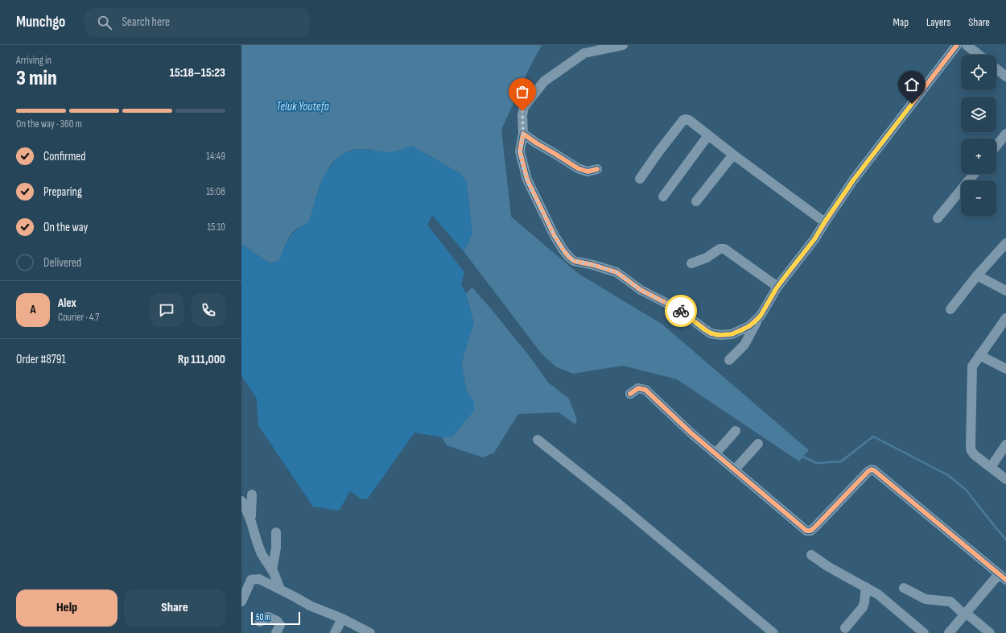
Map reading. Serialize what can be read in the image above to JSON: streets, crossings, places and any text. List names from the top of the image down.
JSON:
{
  "water": ["Teluk Youtefa"],
  "scale_bar": "50 m",
  "page": {
    "header": "Munchgo",
    "search": "Search here",
    "nav": ["Map", "Layers", "Share"],
    "heading": ["3 min", "Arriving in", "15:18–15:23"],
    "panel": [
      "Alex",
      "Courier · 4.7",
      "Order #8791",
      "Rp 111,000"
    ],
    "map_buttons": ["+", "−"],
    "bar": "On the way · 360 m",
    "list": [
      ["Confirmed", "14:49"],
      ["Preparing", "15:08"],
      ["On the way", "15:10"],
      "Delivered"
    ],
    "round": "A",
    "buttons": ["Help", "Share"],
    "scale": "50 m"
  }
}
